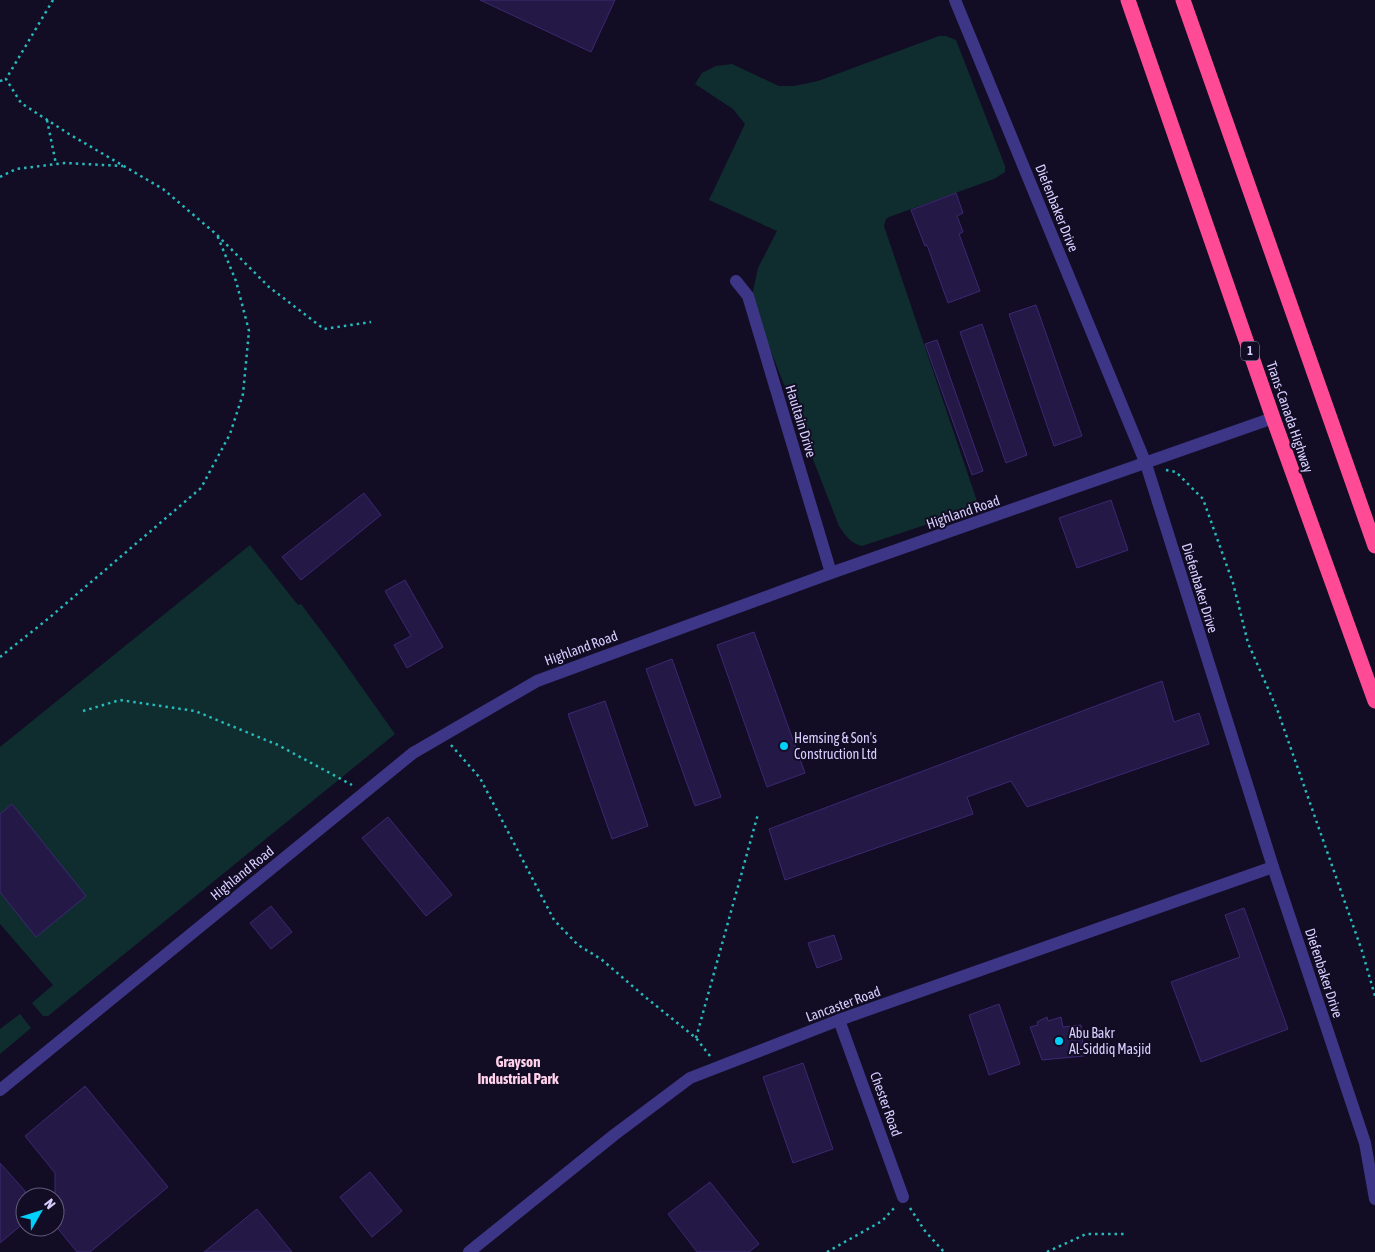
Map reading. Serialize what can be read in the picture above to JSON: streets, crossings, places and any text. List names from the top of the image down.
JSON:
{
  "streets": {
    "highway": ["1", "Trans-Canada Highway"],
    "street": [
      "Diefenbaker Drive",
      "Haultain Drive",
      "Highland Road",
      "Lancaster Road",
      "Chester Road"
    ]
  },
  "crossings": [
    ["Diefenbaker Drive", "Highland Road"],
    ["Diefenbaker Drive", "Lancaster Road"],
    ["Trans-Canada Highway", "Highland Road"],
    ["Haultain Drive", "Highland Road"],
    ["Lancaster Road", "Chester Road"]
  ],
  "districts": ["Grayson Industrial Park"],
  "places": ["Hemsing & Son's Construction Ltd", "Abu Bakr Al-Siddiq Masjid"],
  "north": "top right"
}
